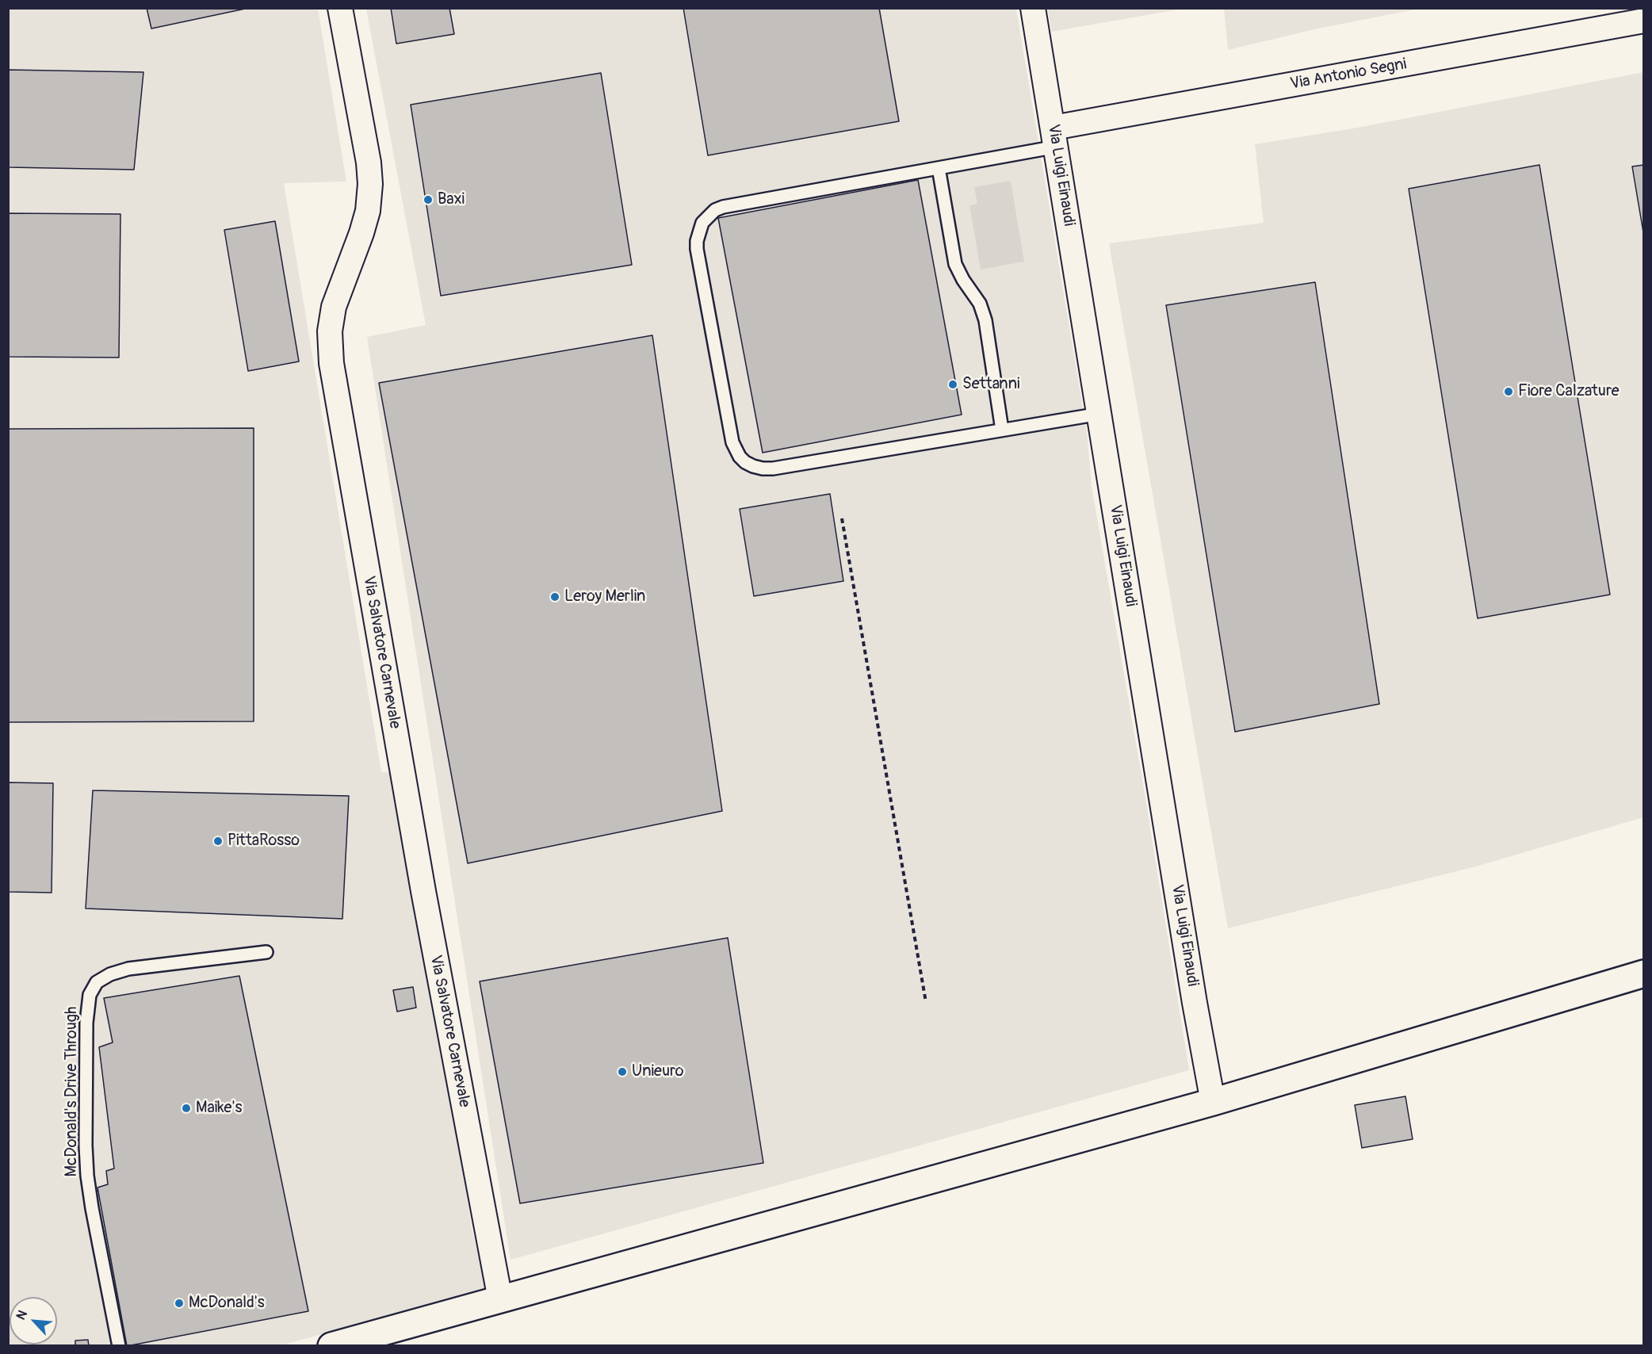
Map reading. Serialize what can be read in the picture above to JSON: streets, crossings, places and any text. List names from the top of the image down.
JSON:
{
  "streets": {
    "street": ["Via Antonio Segni", "Via Luigi Einaudi", "Via Salvatore Carnevale"],
    "lane": ["McDonald's Drive Through"]
  },
  "crossings": [
    ["Via Antonio Segni", "Via Luigi Einaudi"]
  ],
  "places": [
    "Baxi",
    "Settanni",
    "Fiore Calzature",
    "Leroy Merlin",
    "PittaRosso",
    "Unieuro",
    "Maike's",
    "McDonald's"
  ],
  "north": "top left"
}
